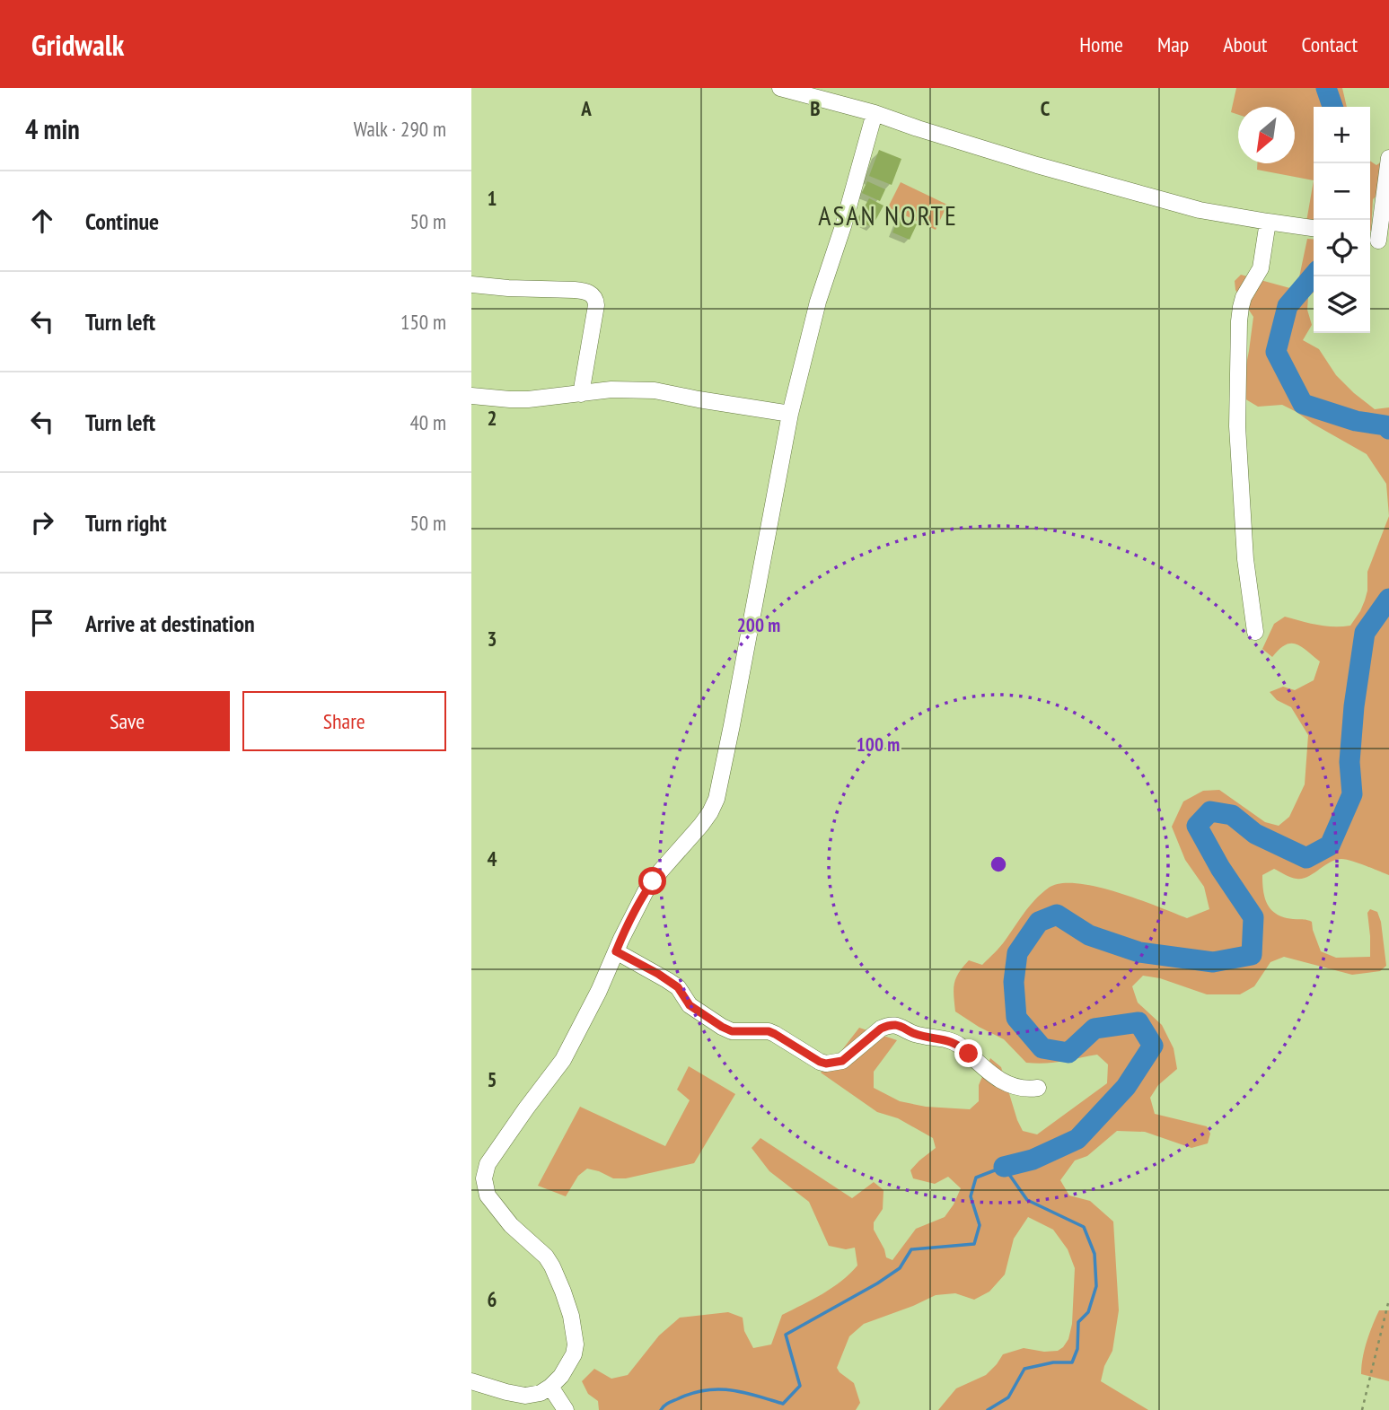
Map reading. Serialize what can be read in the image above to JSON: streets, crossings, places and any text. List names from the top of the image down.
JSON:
{
  "districts": ["ASAN NORTE"],
  "north": "bottom left",
  "page": {
    "header": "Gridwalk",
    "nav": [
      "Home",
      "Map",
      "About",
      "Contact"
    ],
    "heading": ["4 min", "Walk · 290 m"],
    "map_buttons": ["+", "−"],
    "list": [
      ["Continue", "50 m"],
      ["Turn left", "150 m"],
      ["Turn left", "40 m"],
      ["Turn right", "50 m"],
      "Arrive at destination"
    ],
    "buttons": ["Save", "Share"]
  },
  "grid": {
    "columns": ["A", "B", "C"],
    "rows": [
      "1",
      "2",
      "3",
      "4",
      "5",
      "6"
    ]
  },
  "rings": ["200 m", "100 m"]
}
